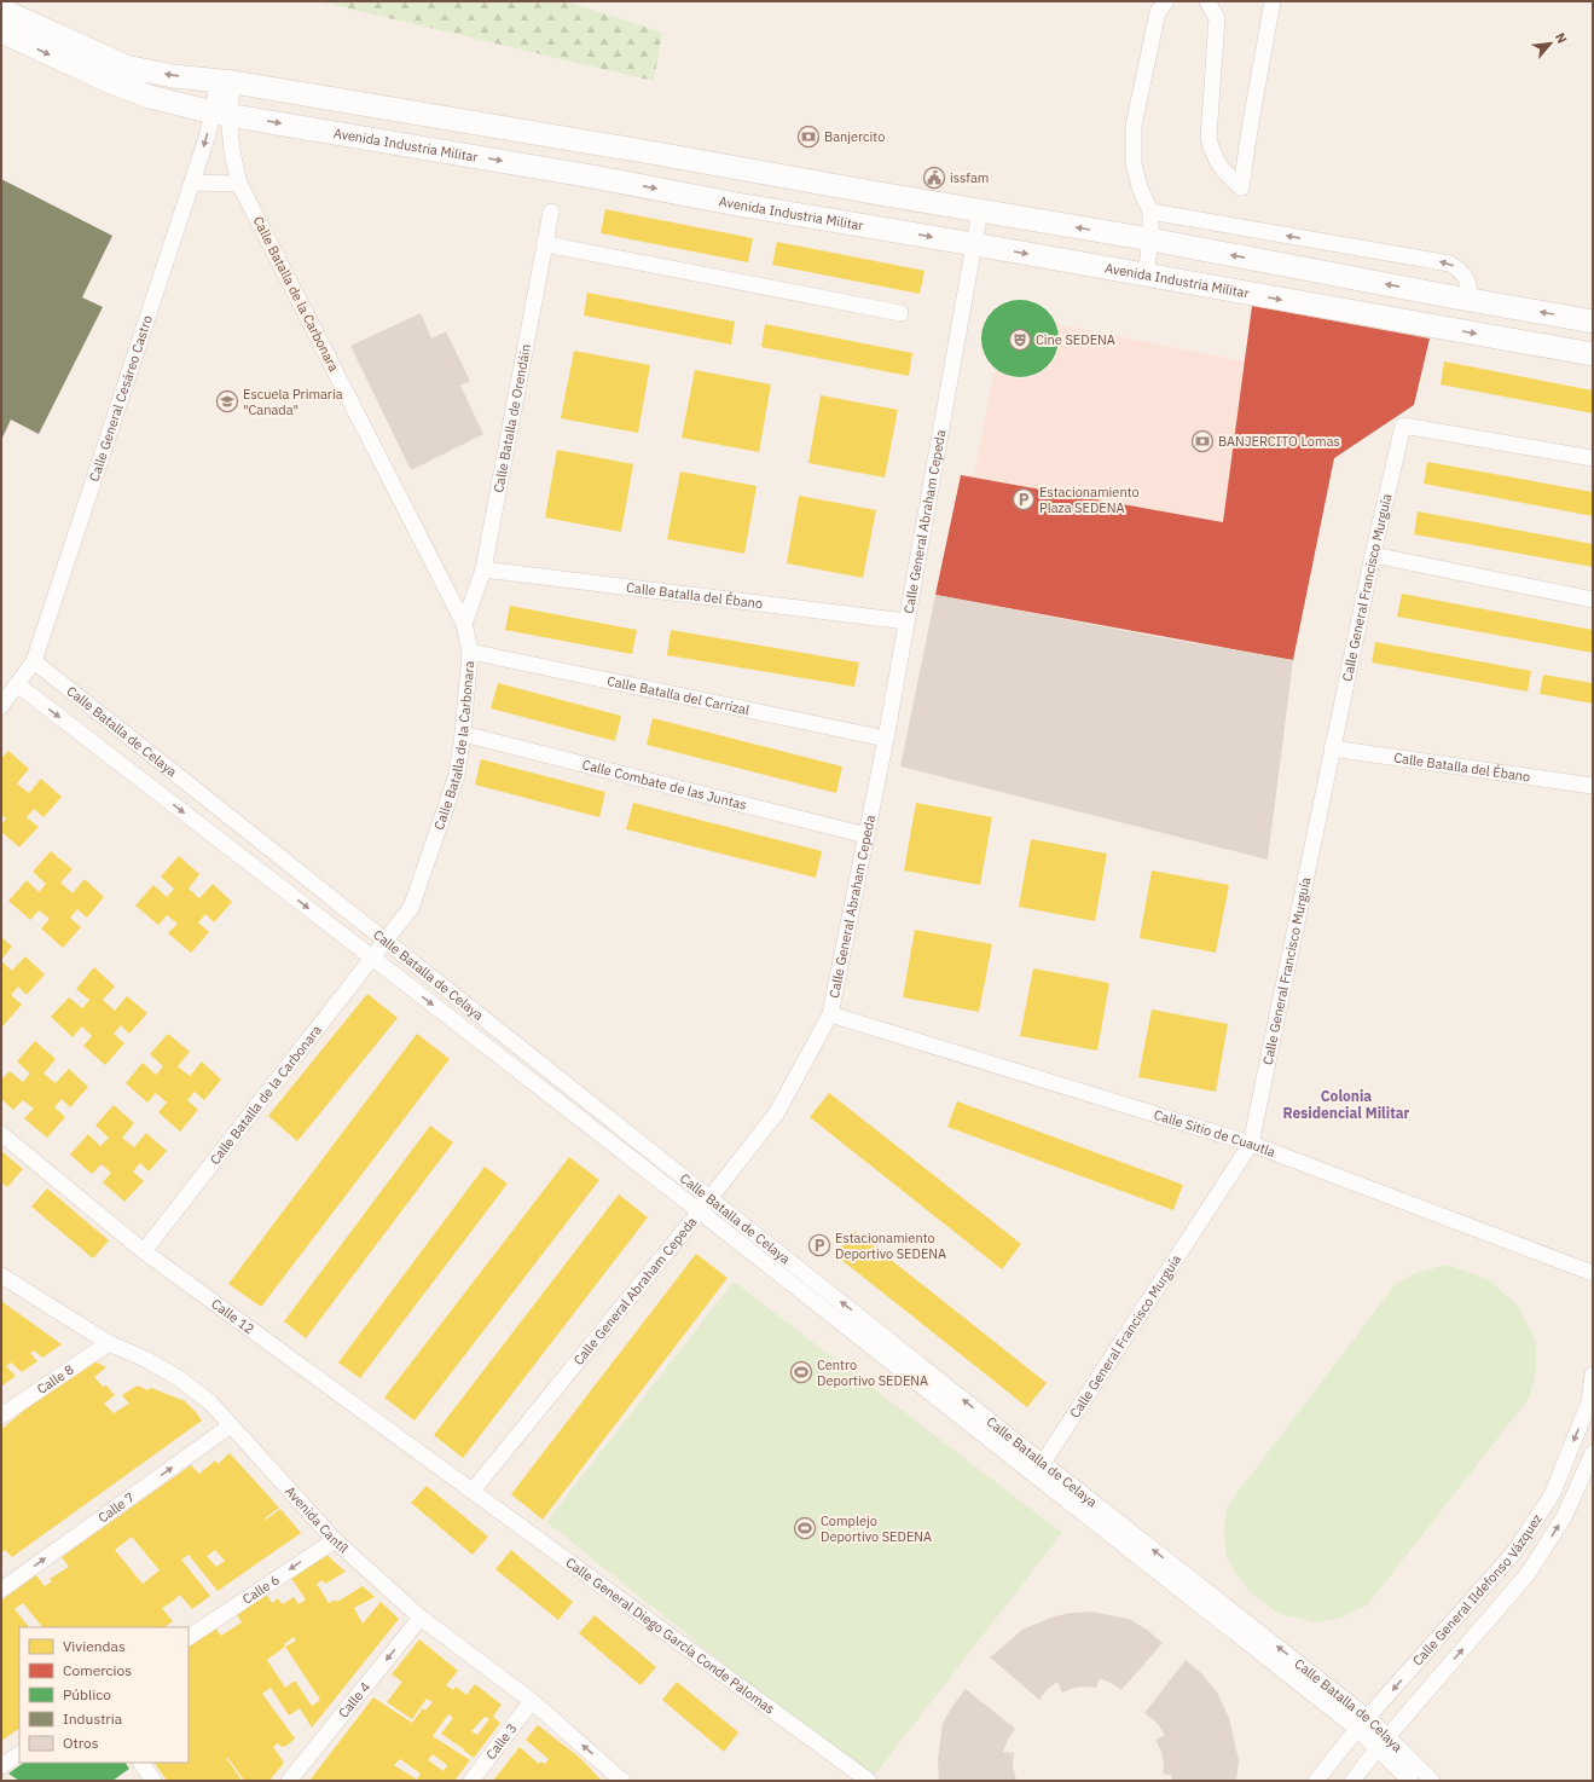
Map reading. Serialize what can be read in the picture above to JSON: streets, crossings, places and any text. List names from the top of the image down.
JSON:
{
  "streets": {
    "main road": ["Avenida Industria Militar"],
    "street": [
      "Calle Batalla de la Carbonara",
      "Calle General Cesáreo Castro",
      "Calle Batalla de Orendáin",
      "Calle General Abraham Cepeda",
      "Calle General Francisco Murguía",
      "Calle Batalla del Ébano",
      "Calle Batalla del Carrizal",
      "Calle Batalla de Celaya",
      "Calle Combate de las Juntas",
      "Calle Sitio de Cuautla",
      "Calle 12",
      "Calle 8",
      "Calle 7",
      "Avenida Cantíl",
      "Calle 6",
      "Calle General Ildefonso Vázquez",
      "Calle General Diego García Conde Palomas",
      "Calle 4",
      "Calle 3"
    ]
  },
  "crossings": [
    ["Avenida Industria Militar", "Calle Batalla de la Carbonara"],
    ["Avenida Industria Militar", "Calle General Cesáreo Castro"],
    ["Avenida Industria Militar", "Calle General Abraham Cepeda"],
    ["Calle Batalla de la Carbonara", "Calle General Cesáreo Castro"],
    ["Calle Batalla de la Carbonara", "Calle Batalla de Orendáin"],
    ["Calle Batalla de la Carbonara", "Calle Batalla del Carrizal"],
    ["Calle Batalla de la Carbonara", "Calle Batalla de Celaya"],
    ["Calle Batalla de la Carbonara", "Calle Combate de las Juntas"],
    ["Calle Batalla de la Carbonara", "Calle 12"],
    ["Calle General Cesáreo Castro", "Calle Batalla de Celaya"],
    ["Calle Batalla de Orendáin", "Calle Batalla del Ébano"],
    ["Calle General Abraham Cepeda", "Calle Batalla del Ébano"],
    ["Calle General Abraham Cepeda", "Calle Batalla del Carrizal"],
    ["Calle General Abraham Cepeda", "Calle Batalla de Celaya"],
    ["Calle General Abraham Cepeda", "Calle Combate de las Juntas"],
    ["Calle General Abraham Cepeda", "Calle Sitio de Cuautla"],
    ["Calle General Abraham Cepeda", "Calle 12"],
    ["Calle General Abraham Cepeda", "Calle General Diego García Conde Palomas"],
    ["Calle General Francisco Murguía", "Calle Batalla del Ébano"],
    ["Calle General Francisco Murguía", "Calle Batalla de Celaya"],
    ["Calle General Francisco Murguía", "Calle Sitio de Cuautla"],
    ["Calle Batalla de Celaya", "Calle General Ildefonso Vázquez"],
    ["Calle 12", "Calle General Diego García Conde Palomas"],
    ["Calle 8", "Avenida Cantíl"],
    ["Calle 7", "Avenida Cantíl"],
    ["Avenida Cantíl", "Calle 6"],
    ["Avenida Cantíl", "Calle 4"],
    ["Avenida Cantíl", "Calle 3"]
  ],
  "one_way": ["Calle 7", "Calle 6", "Calle 4"],
  "districts": ["Colonia Residencial Militar"],
  "places": {
    "bank": ["Banjercito", "BANJERCITO Lomas"],
    "public building": ["issfam"],
    "theatre": ["Cine SEDENA"],
    "school or university": ["Escuela Primaria \"Canada\""],
    "parking": ["Estacionamiento Plaza SEDENA", "Estacionamiento Deportivo SEDENA"],
    "sports": ["Centro Deportivo SEDENA", "Complejo Deportivo SEDENA"]
  },
  "legend": [
    "Viviendas",
    "Comercios",
    "Público",
    "Industria",
    "Otros"
  ],
  "north": "top right"
}
